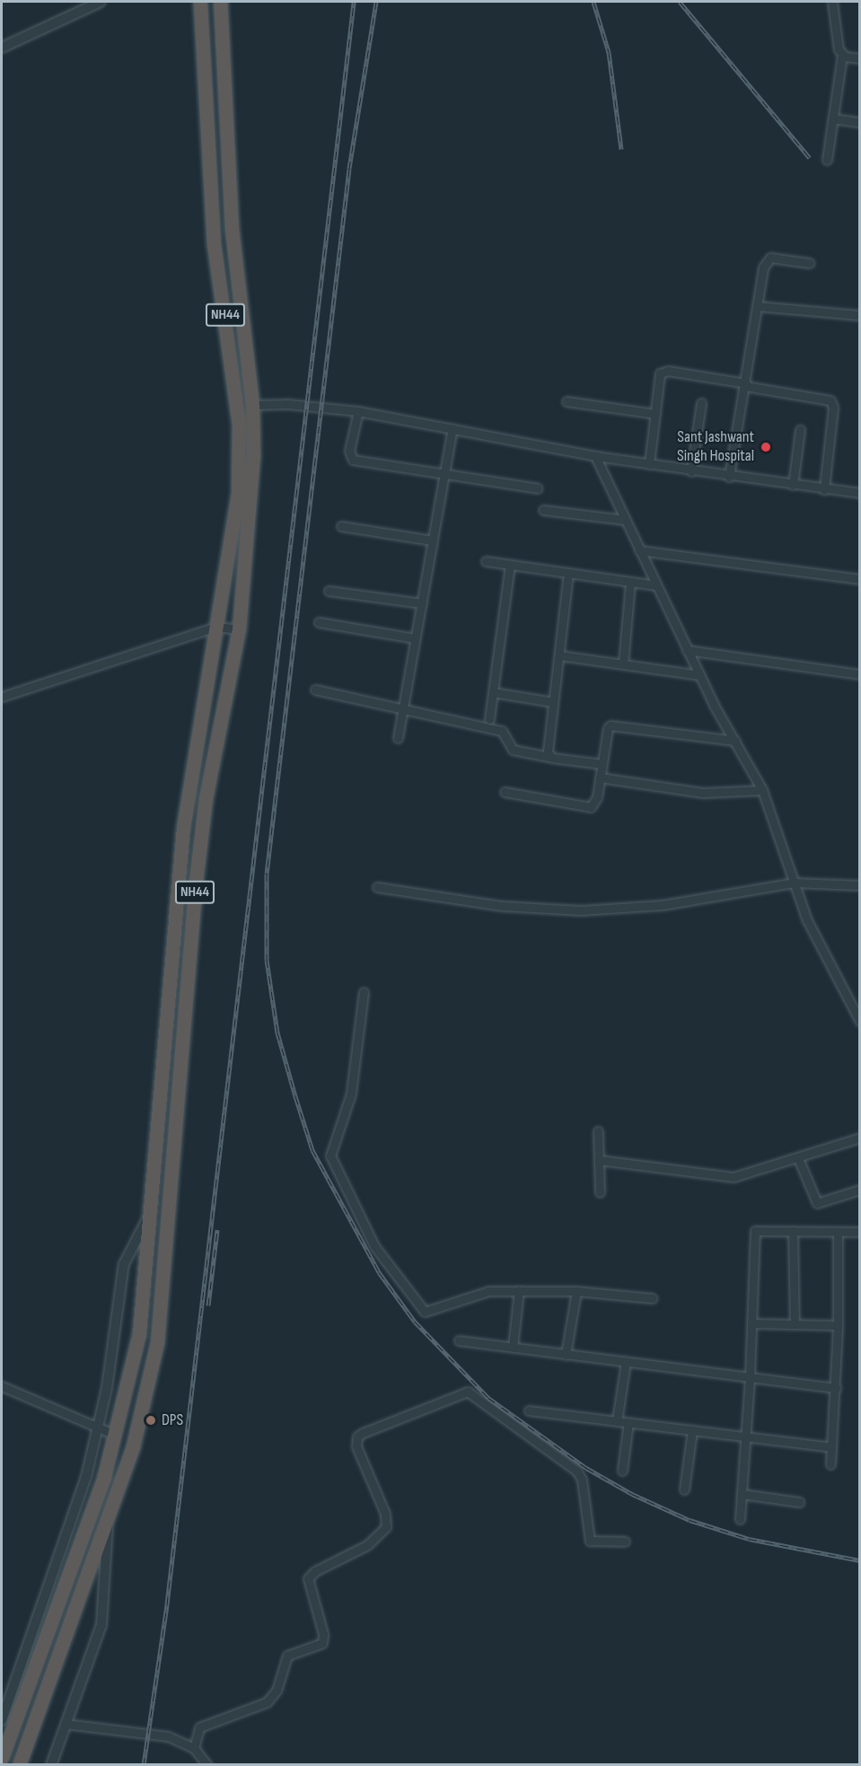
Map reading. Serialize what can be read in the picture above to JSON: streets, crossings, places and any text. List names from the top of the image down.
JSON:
{
  "streets": {
    "highway": ["NH44"]
  },
  "places": ["Sant Jashwant Singh Hospital", "DPS"]
}
